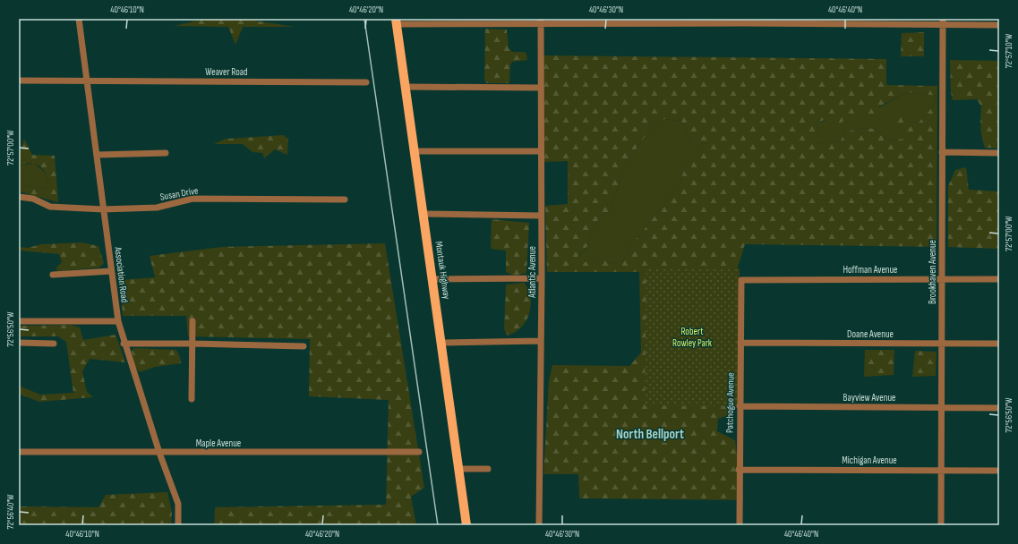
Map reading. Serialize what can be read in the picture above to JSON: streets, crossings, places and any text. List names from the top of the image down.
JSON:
{
  "streets": {
    "main road": ["Montauk Highway"],
    "street": [
      "Weaver Road",
      "Susan Drive",
      "Hoffman Avenue",
      "Atlantic Avenue",
      "Brookhaven Avenue",
      "Association Road",
      "Doane Avenue",
      "Bayview Avenue",
      "Patchogue Avenue",
      "Maple Avenue",
      "Michigan Avenue"
    ]
  },
  "crossings": [
    ["Weaver Road", "Association Road"],
    ["Susan Drive", "Association Road"],
    ["Hoffman Avenue", "Brookhaven Avenue"],
    ["Hoffman Avenue", "Patchogue Avenue"],
    ["Brookhaven Avenue", "Doane Avenue"],
    ["Brookhaven Avenue", "Bayview Avenue"],
    ["Brookhaven Avenue", "Michigan Avenue"],
    ["Association Road", "Maple Avenue"],
    ["Doane Avenue", "Patchogue Avenue"],
    ["Bayview Avenue", "Patchogue Avenue"],
    ["Patchogue Avenue", "Michigan Avenue"]
  ],
  "districts": ["North Bellport"],
  "parks": ["Robert Rowley Park"],
  "coordinates": [
    "40°46'10\"N",
    "40°46'20\"N",
    "40°46'30\"N",
    "40°46'40\"N",
    "72°57'10\"W",
    "72°57'00\"W",
    "72°56'50\"W",
    "72°56'40\"W"
  ]
}
